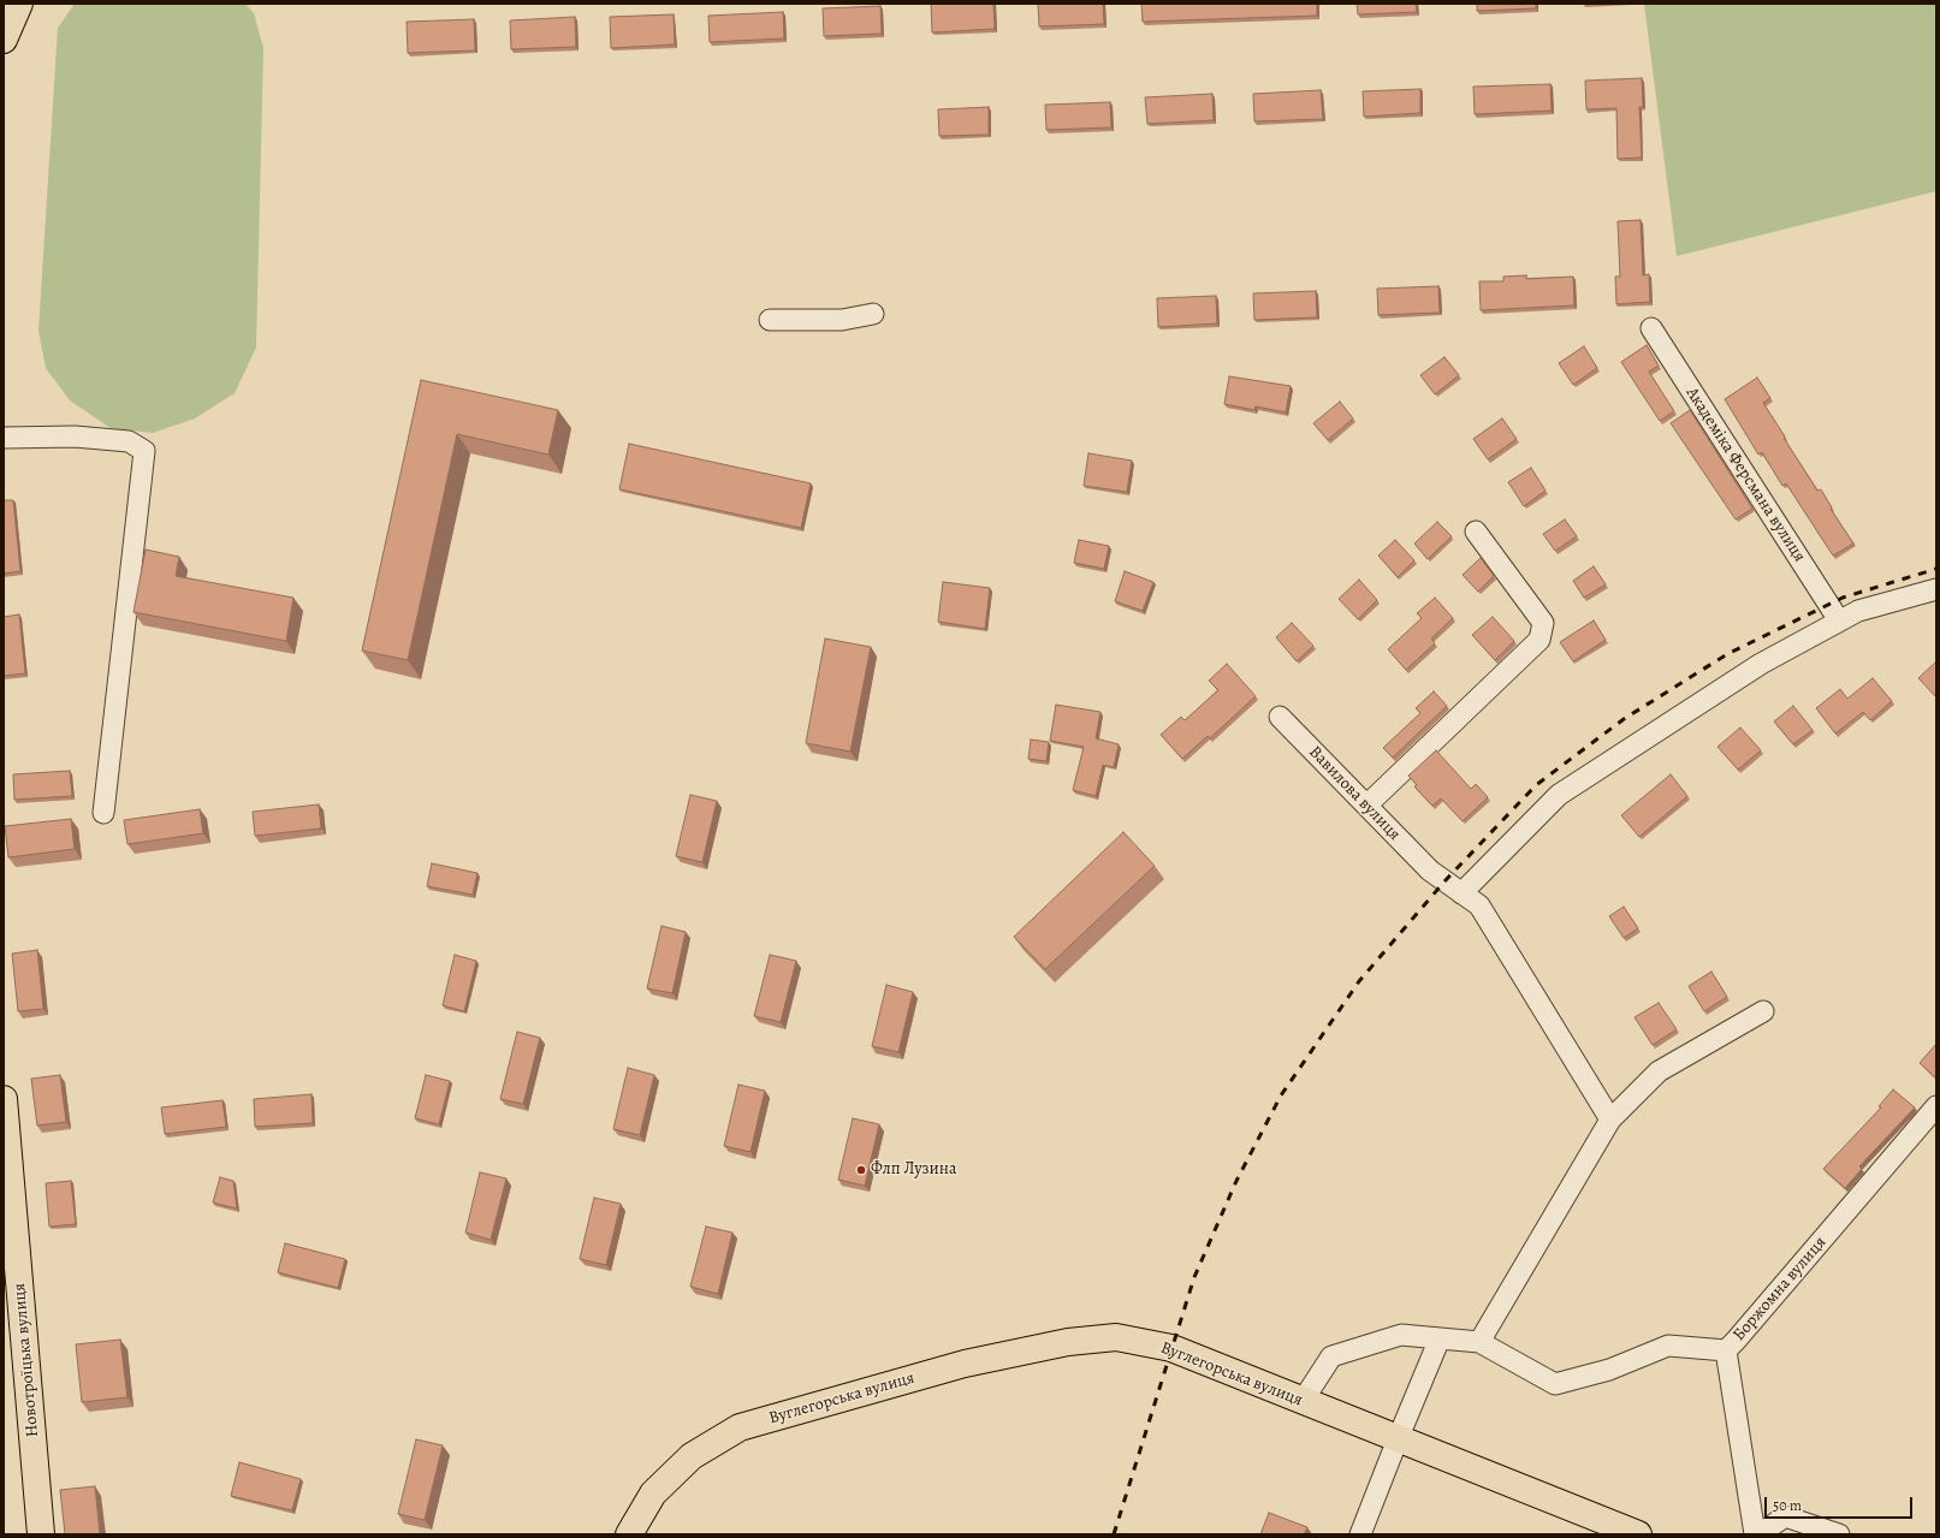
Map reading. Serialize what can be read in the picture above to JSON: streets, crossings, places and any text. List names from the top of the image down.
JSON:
{
  "streets": {
    "main road": ["Новотроїцька вулиця", "Вуглегорська вулиця"],
    "street": ["Академіка Ферсмана вулиця", "Вавилова вулиця", "Боржомна вулиця"]
  },
  "places": ["Флп Лузина"],
  "scale_bar": "50 m"
}
